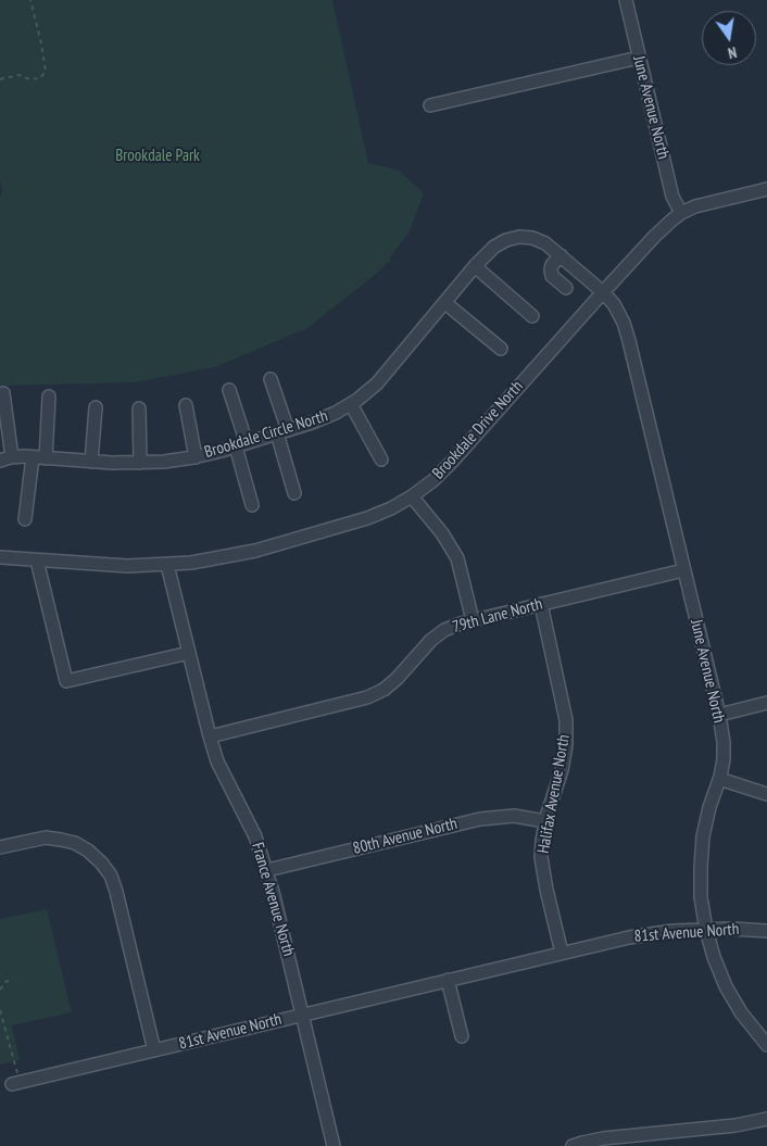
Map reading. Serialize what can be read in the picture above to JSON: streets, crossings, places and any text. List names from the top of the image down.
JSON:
{
  "streets": {
    "street": [
      "June Avenue North",
      "Brookdale Drive North",
      "Brookdale Circle North",
      "79th Lane North",
      "Halifax Avenue North",
      "80th Avenue North",
      "France Avenue North",
      "81st Avenue North"
    ]
  },
  "crossings": [
    ["June Avenue North", "Brookdale Drive North"],
    ["June Avenue North", "Brookdale Circle North"],
    ["June Avenue North", "79th Lane North"],
    ["June Avenue North", "81st Avenue North"],
    ["Brookdale Drive North", "Brookdale Circle North"],
    ["Brookdale Drive North", "France Avenue North"],
    ["79th Lane North", "Halifax Avenue North"],
    ["79th Lane North", "France Avenue North"],
    ["Halifax Avenue North", "80th Avenue North"],
    ["Halifax Avenue North", "81st Avenue North"],
    ["80th Avenue North", "France Avenue North"],
    ["France Avenue North", "81st Avenue North"]
  ],
  "parks": ["Brookdale Park"],
  "north": "bottom"
}
